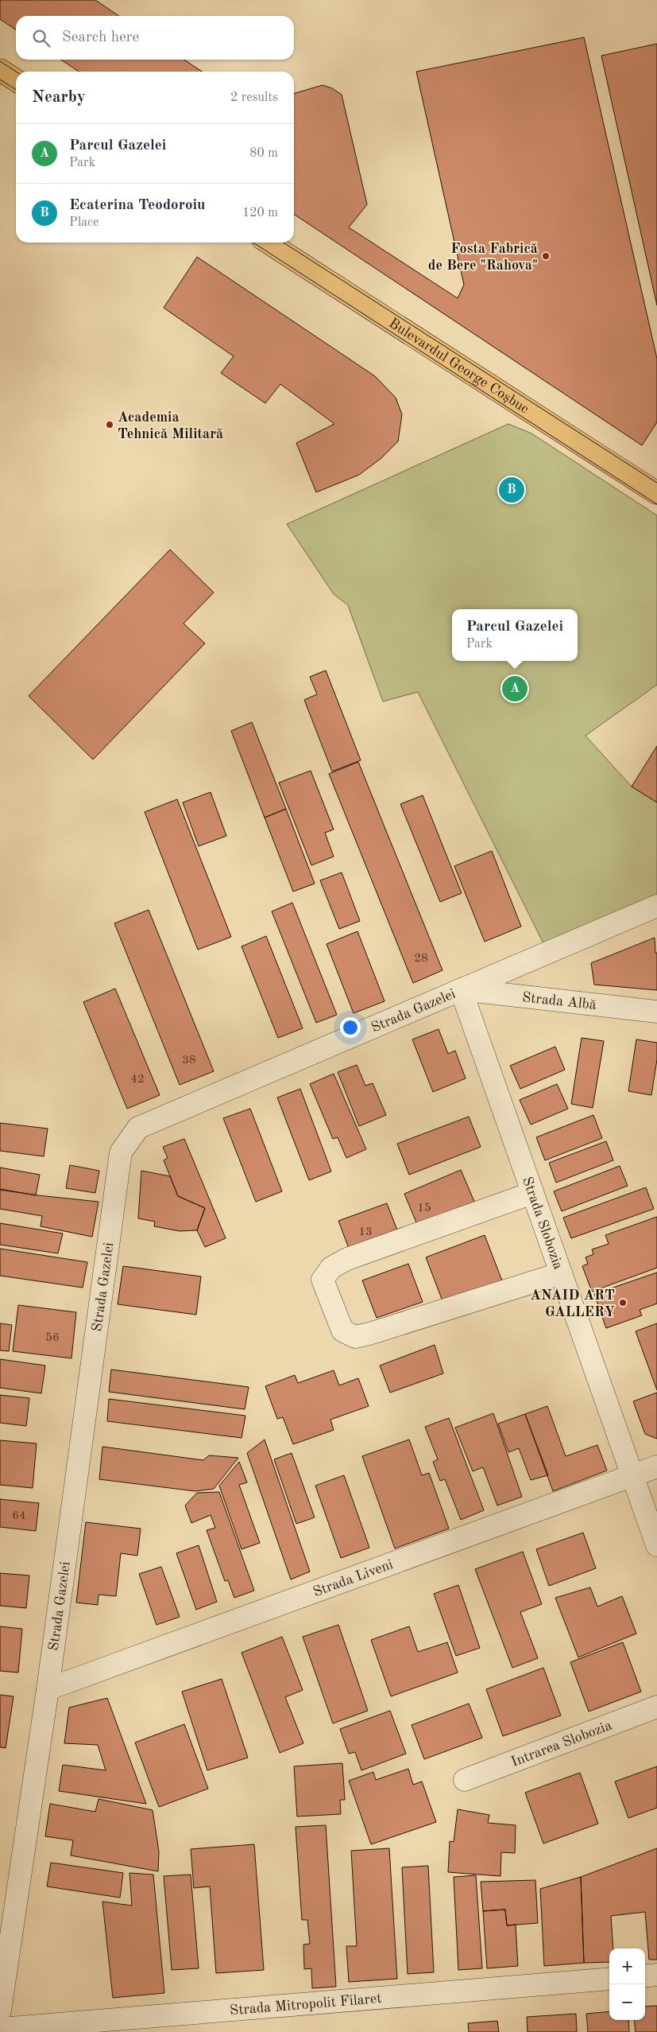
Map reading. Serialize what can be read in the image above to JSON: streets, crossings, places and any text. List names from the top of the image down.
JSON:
{
  "streets": {
    "main road": ["Bulevardul George Coșbuc"],
    "street": [
      "Strada Albă",
      "Strada Gazelei",
      "Strada Slobozia",
      "Strada Liveni",
      "Intrarea Slobozia",
      "Strada Mitropolit Filaret"
    ]
  },
  "crossings": [
    ["Strada Albă", "Strada Gazelei"],
    ["Strada Albă", "Strada Slobozia"],
    ["Strada Gazelei", "Strada Slobozia"],
    ["Strada Gazelei", "Strada Liveni"],
    ["Strada Slobozia", "Strada Liveni"]
  ],
  "places": ["Fosta Fabrică de Bere \"Rahova\"", "Academia Tehnică Militară", "ANAID ART GALLERY"],
  "house_numbers": [
    "28",
    "38",
    "42",
    "15",
    "13",
    "56",
    "64"
  ],
  "page": {
    "search": "Search here",
    "heading": ["Nearby", "2 results"],
    "list": [
      {
        "mark": "A",
        "name": "Parcul Gazelei",
        "note": "Park",
        "value": "80 m"
      },
      {
        "mark": "B",
        "name": "Ecaterina Teodoroiu",
        "note": "Place",
        "value": "120 m"
      }
    ],
    "pins": ["B", "A"],
    "popup": ["Parcul Gazelei", "Park"],
    "map_buttons": ["+", "−"]
  }
}
